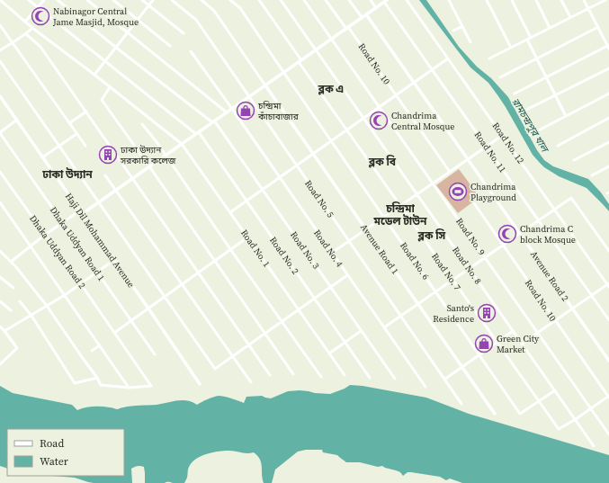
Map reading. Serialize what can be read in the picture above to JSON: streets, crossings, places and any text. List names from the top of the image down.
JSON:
{
  "streets": {
    "street": [
      "Road No. 10",
      "Road No. 12",
      "Road No. 11",
      "Road No. 5",
      "Road No. 9",
      "Haji Dil Mohammad Avenue",
      "Dhaka Uddyan Road 1",
      "Road No. 1",
      "Road No. 4",
      "Avenue Road 1",
      "Road No. 3",
      "Dhaka Uddyan Road 2",
      "Road No. 2",
      "Road No. 6",
      "Road No. 8",
      "Road No. 7",
      "Avenue Road 2"
    ]
  },
  "crossings": [
    ["Road No. 6", "Road No. 7"],
    ["Road No. 8", "Road No. 7"]
  ],
  "districts": [
    "ব্লক এ",
    "ব্লক বি",
    "ঢাকা উদ্যান",
    "চন্দ্রিমা মডেল টাউন",
    "ব্লক সি"
  ],
  "water": ["রামচন্দ্রপুর খাল"],
  "places": {
    "mosque": ["Nabinagor Central Jame Masjid, Mosque", "Chandrima Central Mosque", "Chandrima C block Mosque"],
    "shop": ["চন্দ্রিমা কাঁচাবাজার", "Green City Market"],
    "building": ["ঢাকা উদ্যান সরকারি কলেজ", "Santo's Residence"],
    "sports": ["Chandrima Playground"]
  },
  "legend": ["Road", "Water"]
}
